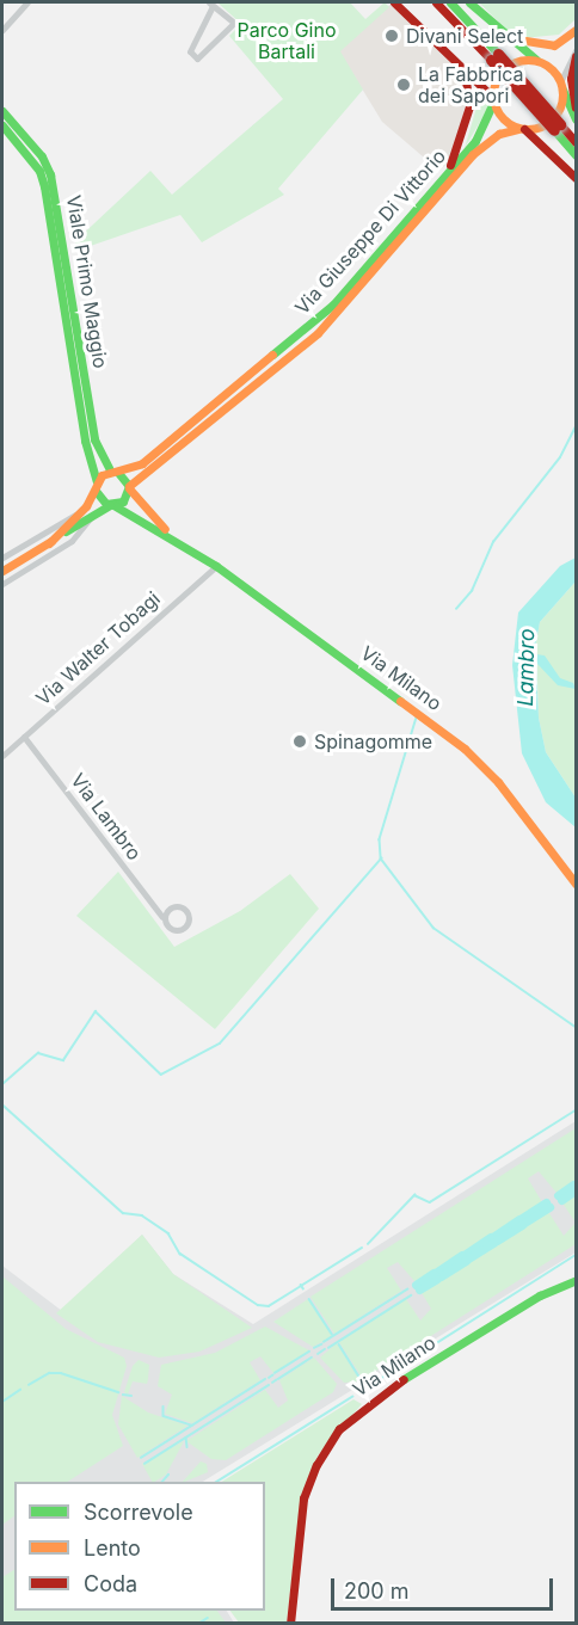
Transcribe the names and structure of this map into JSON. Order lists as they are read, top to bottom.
{
  "streets": {
    "main road": ["Via Giuseppe Di Vittorio", "Viale Primo Maggio", "Via Milano"],
    "street": ["Via Walter Tobagi", "Via Lambro"]
  },
  "crossings": [
    ["Via Giuseppe Di Vittorio", "Viale Primo Maggio"],
    ["Via Giuseppe Di Vittorio", "Via Milano"],
    ["Via Walter Tobagi", "Via Milano"],
    ["Via Walter Tobagi", "Via Lambro"]
  ],
  "water": ["Lambro"],
  "parks": ["Parco Gino Bartali"],
  "places": ["Divani Select", "La Fabbrica dei Sapori", "Spinagomme"],
  "legend": ["Scorrevole", "Lento", "Coda"],
  "scale_bar": "200 m"
}
